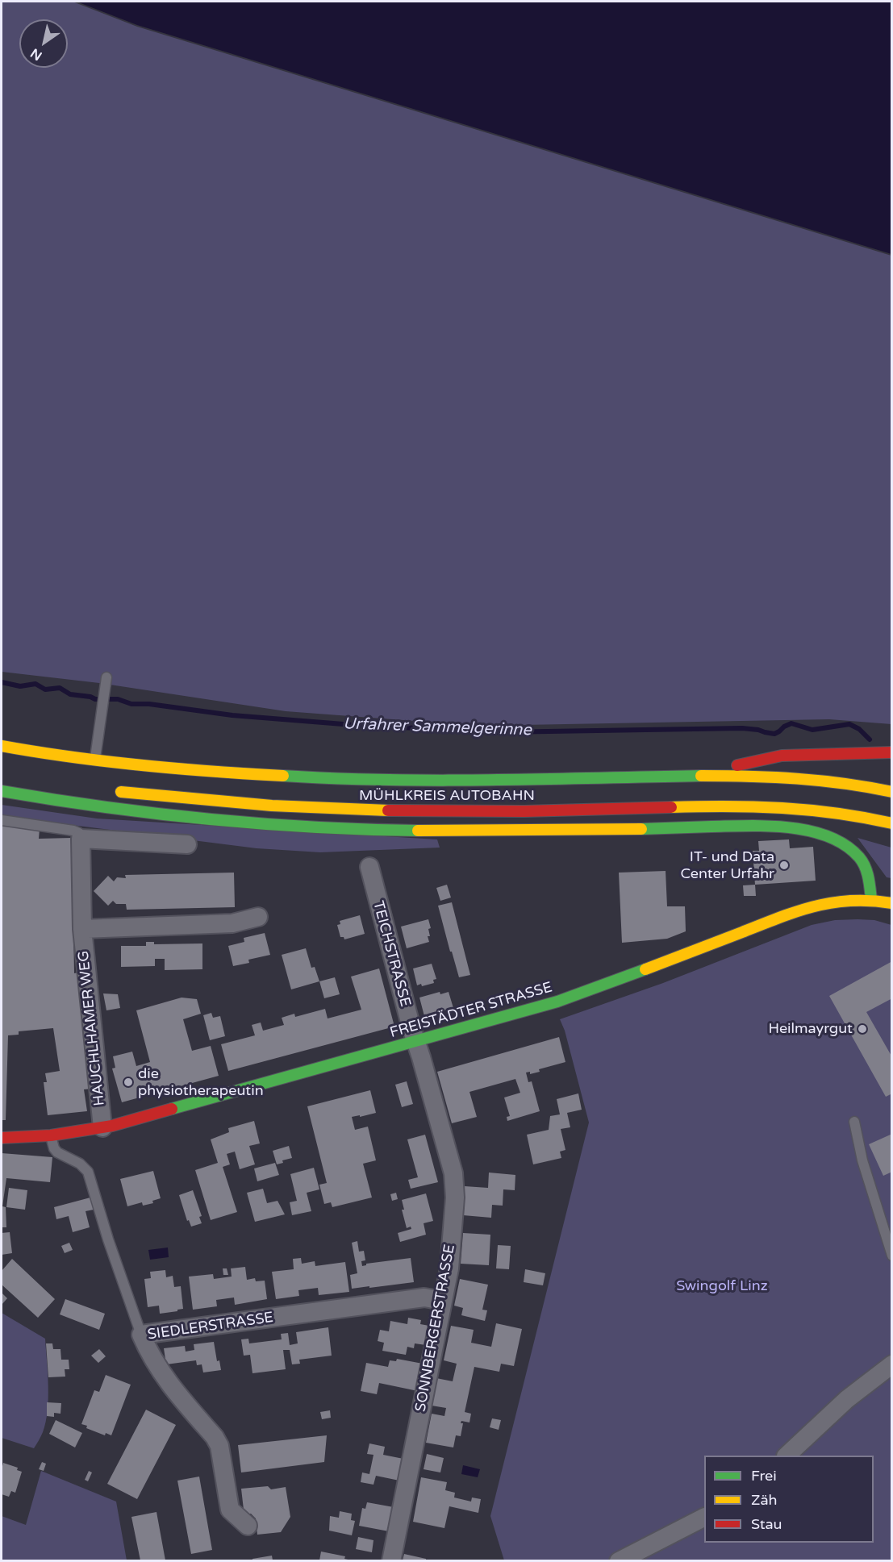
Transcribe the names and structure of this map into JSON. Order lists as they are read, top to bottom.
{
  "streets": {
    "main road": ["MÜHLKREIS AUTOBAHN", "FREISTÄDTER STRASSE"],
    "street": [
      "TEICHSTRASSE",
      "HAUCHLHAMER WEG",
      "SIEDLERSTRASSE",
      "SONNBERGERSTRASSE"
    ]
  },
  "crossings": [
    ["TEICHSTRASSE", "FREISTÄDTER STRASSE"],
    ["TEICHSTRASSE", "SONNBERGERSTRASSE"],
    ["FREISTÄDTER STRASSE", "HAUCHLHAMER WEG"],
    ["FREISTÄDTER STRASSE", "SONNBERGERSTRASSE"],
    ["SIEDLERSTRASSE", "SONNBERGERSTRASSE"]
  ],
  "water": ["Urfahrer Sammelgerinne"],
  "parks": ["Swingolf Linz"],
  "places": ["IT- und Data Center Urfahr", "Heilmayrgut", "die physiotherapeutin"],
  "legend": ["Frei", "Zäh", "Stau"],
  "north": "bottom left"
}
